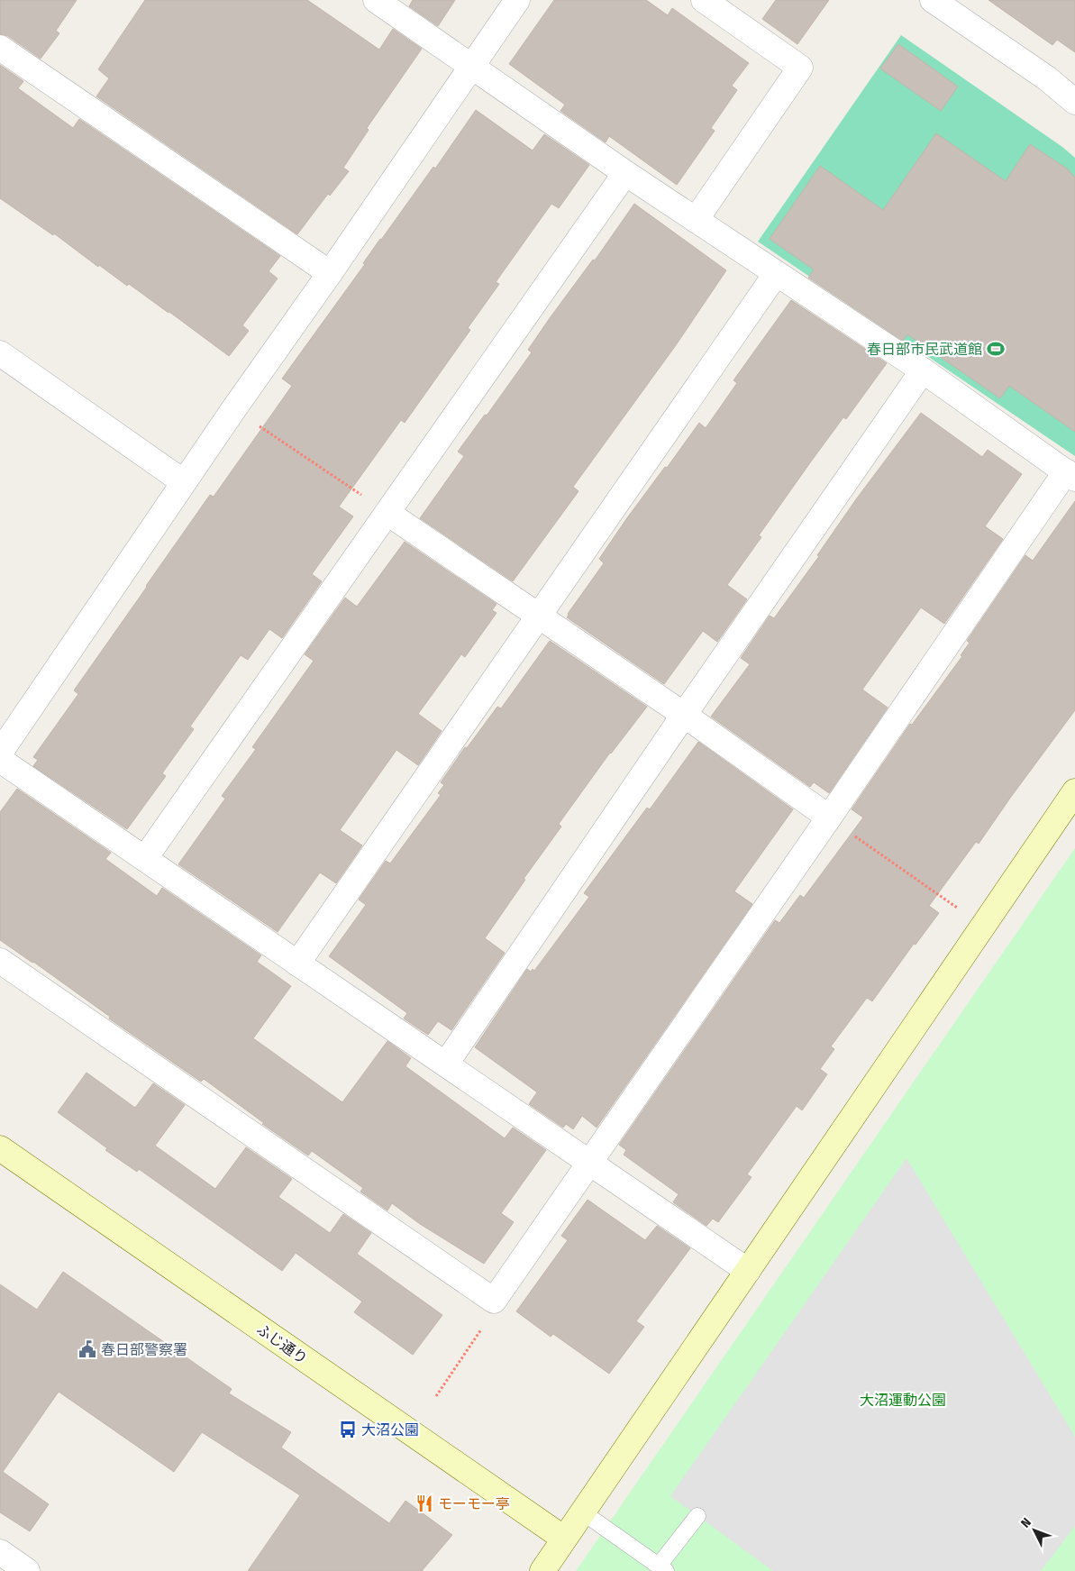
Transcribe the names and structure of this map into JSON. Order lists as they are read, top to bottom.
{
  "streets": {
    "street": ["ふじ通り"]
  },
  "parks": ["大沼運動公園"],
  "places": {
    "sports": ["春日部市民武道館"],
    "public building": ["春日部警察署"],
    "bus stop": ["大沼公園"],
    "restaurant": ["モーモー亭"]
  },
  "north": "top left"
}
